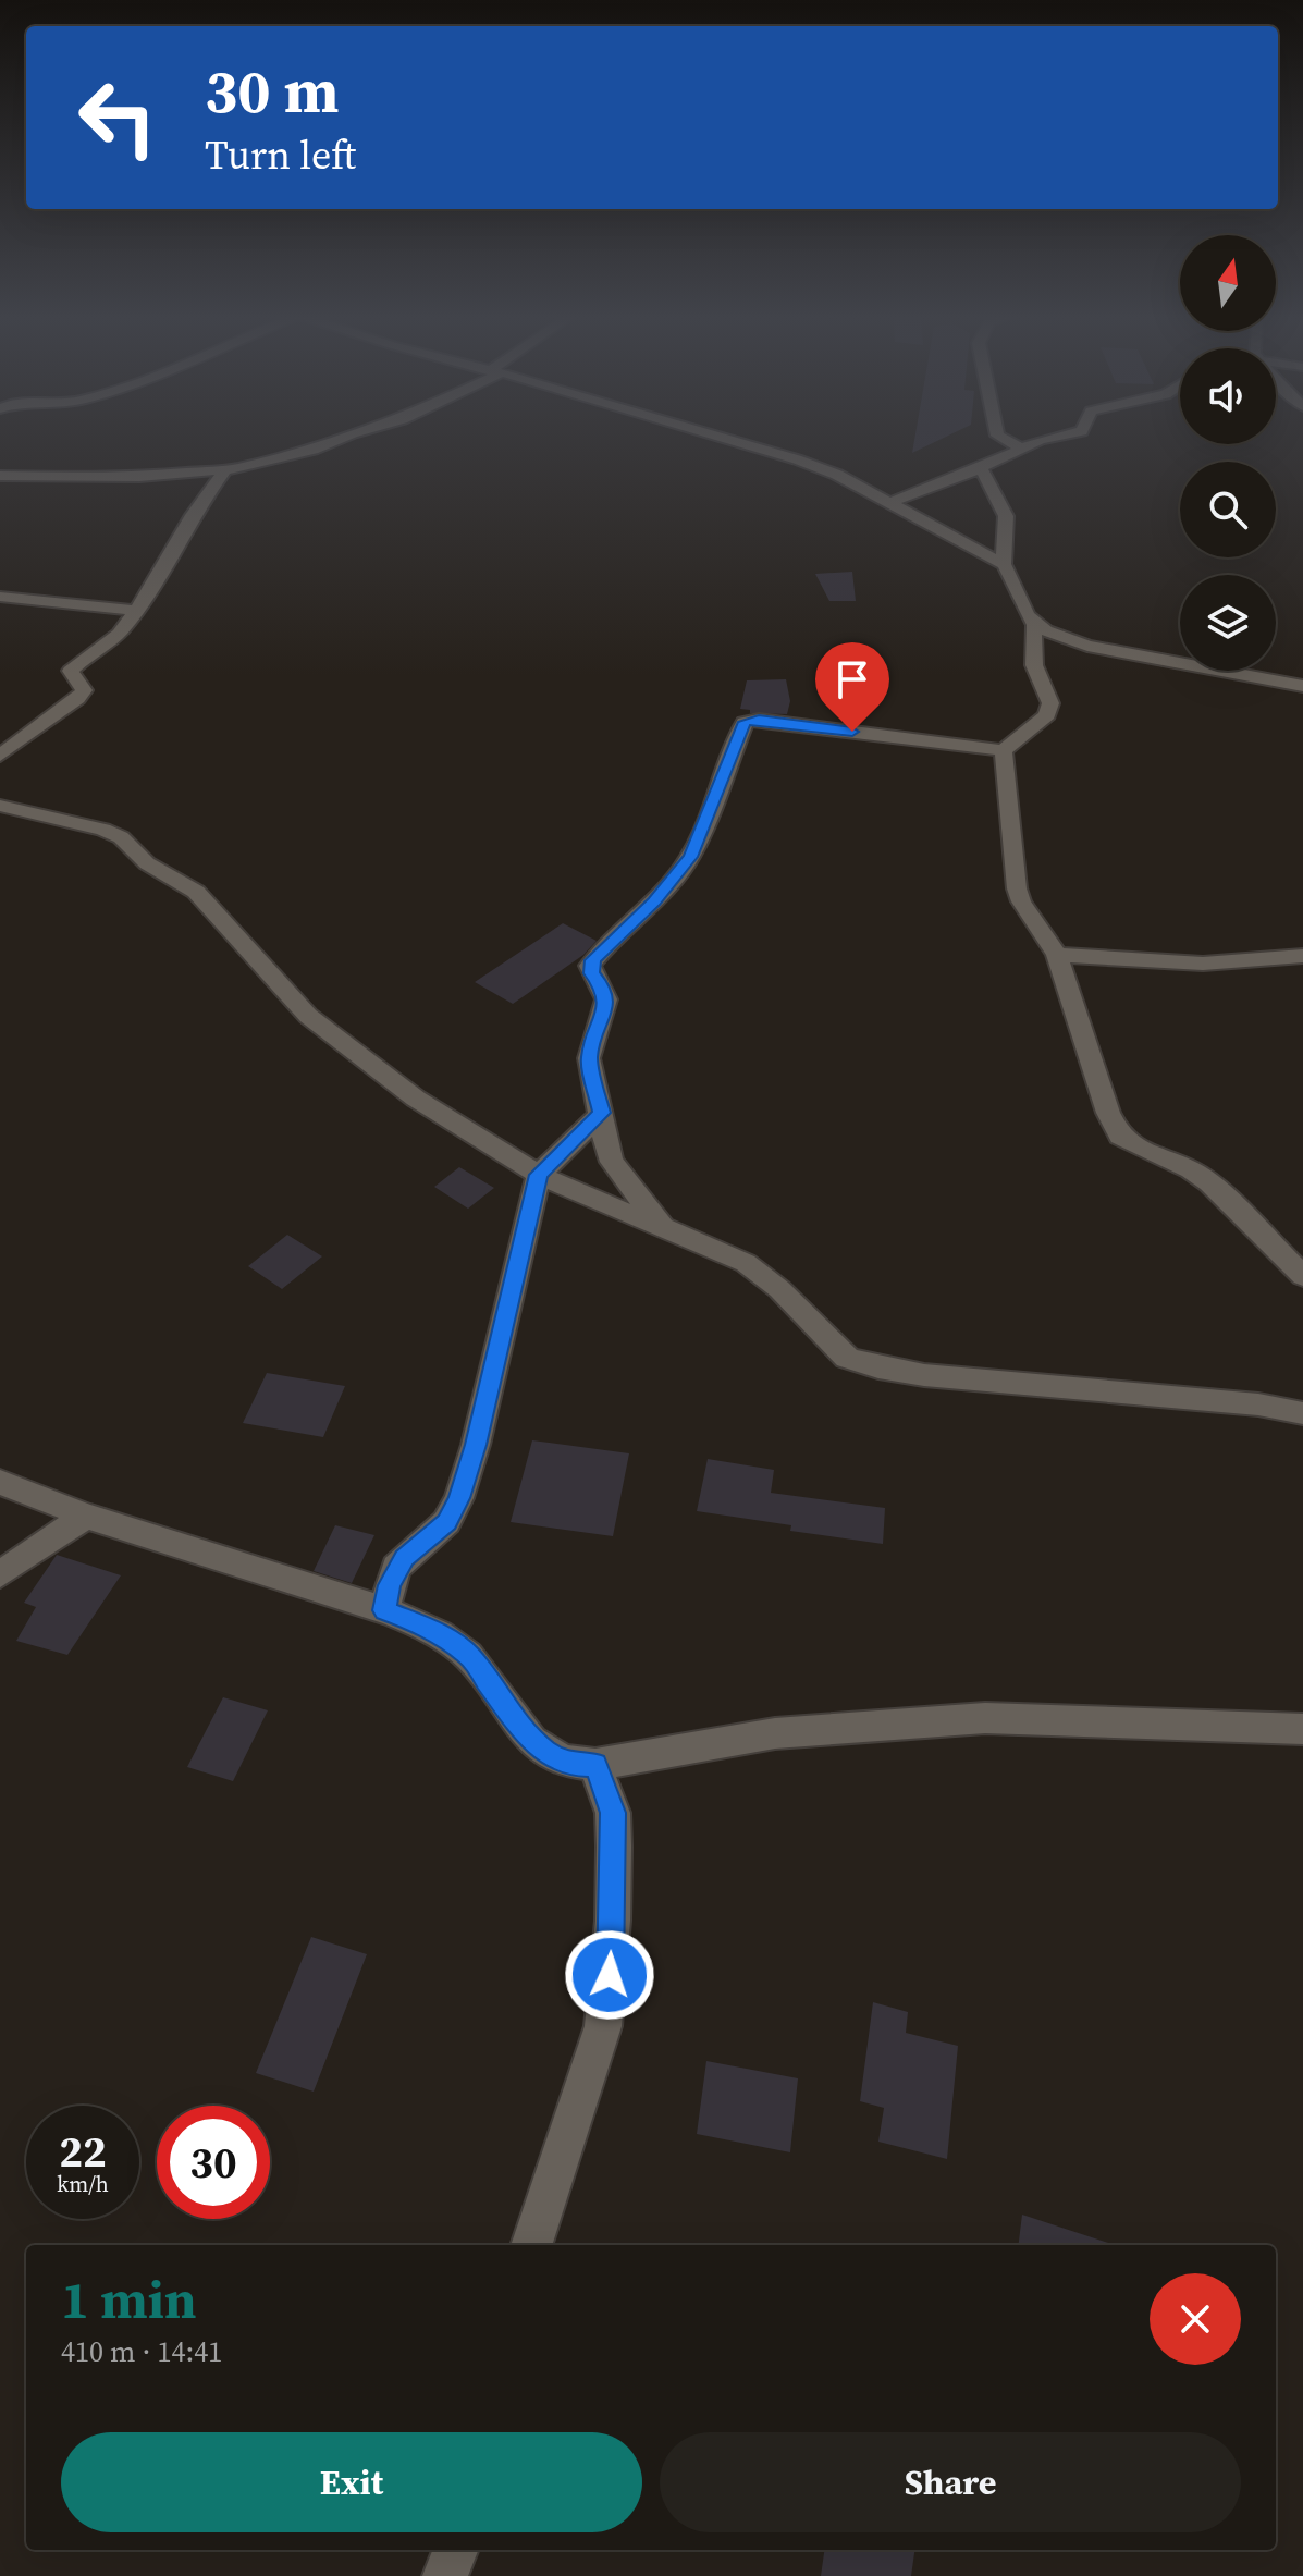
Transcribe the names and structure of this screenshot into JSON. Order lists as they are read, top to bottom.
{
  "north": "top",
  "page": {
    "turn": ["30 m", "Turn left"],
    "speed": "22 km/h",
    "limit": "30",
    "heading": ["1 min", "410 m · 14:41"],
    "buttons": ["Exit", "Share"]
  }
}
